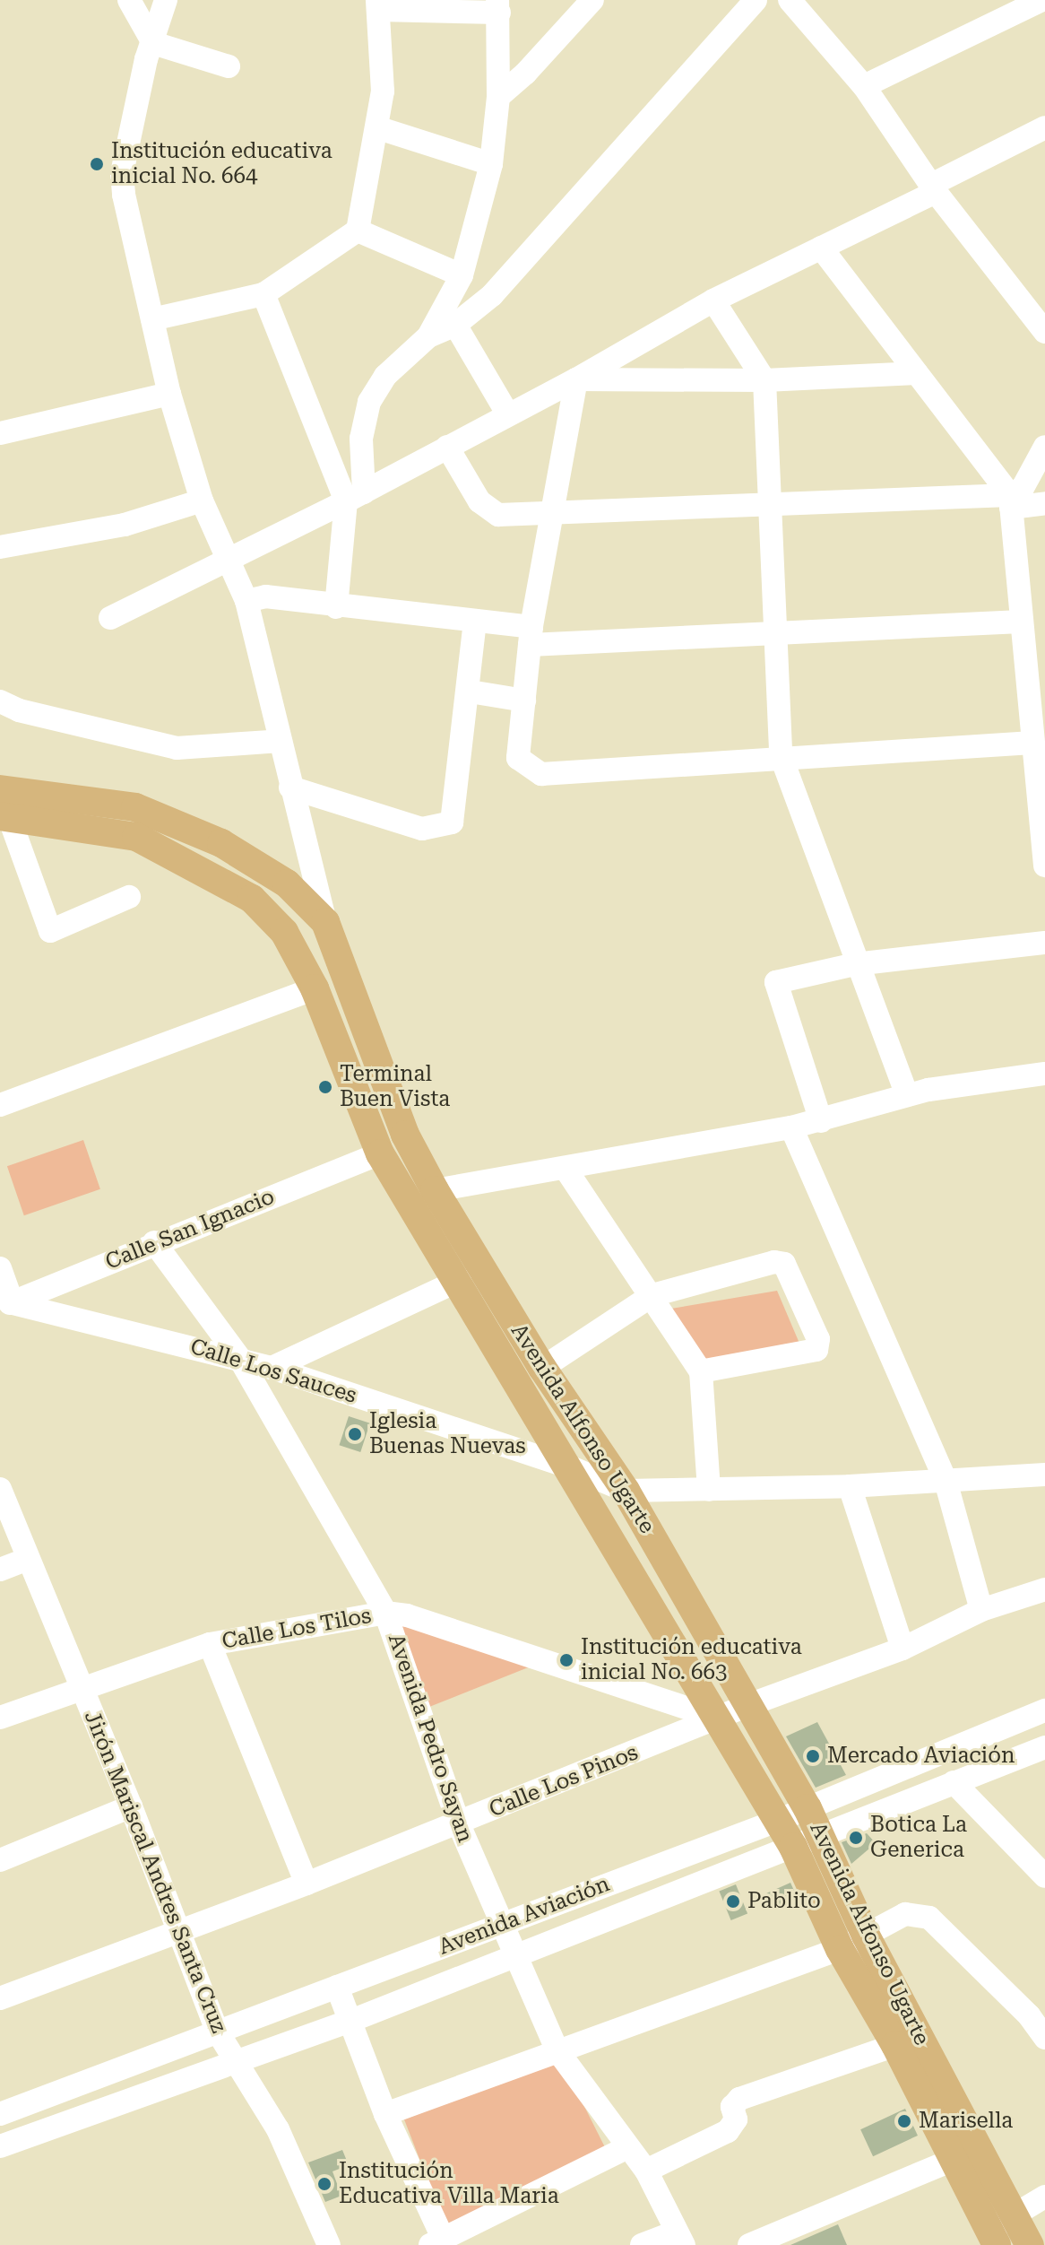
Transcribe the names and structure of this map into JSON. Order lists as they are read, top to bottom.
{
  "streets": {
    "main road": ["Avenida Alfonso Ugarte"],
    "street": [
      "Calle San Ignacio",
      "Calle Los Sauces",
      "Calle Los Tilos",
      "Avenida Pedro Sayan",
      "Calle Los Pinos",
      "Jirón Mariscal Andres Santa Cruz",
      "Avenida Aviación"
    ]
  },
  "crossings": [
    ["Calle San Ignacio", "Calle Los Sauces"],
    ["Calle San Ignacio", "Avenida Alfonso Ugarte"],
    ["Calle San Ignacio", "Avenida Pedro Sayan"],
    ["Calle Los Sauces", "Avenida Alfonso Ugarte"],
    ["Calle Los Sauces", "Avenida Pedro Sayan"],
    ["Avenida Alfonso Ugarte", "Calle Los Tilos"],
    ["Avenida Alfonso Ugarte", "Calle Los Pinos"],
    ["Avenida Alfonso Ugarte", "Avenida Aviación"],
    ["Calle Los Tilos", "Avenida Pedro Sayan"],
    ["Calle Los Tilos", "Calle Los Pinos"],
    ["Calle Los Tilos", "Jirón Mariscal Andres Santa Cruz"],
    ["Avenida Pedro Sayan", "Calle Los Pinos"],
    ["Avenida Pedro Sayan", "Avenida Aviación"],
    ["Calle Los Pinos", "Jirón Mariscal Andres Santa Cruz"],
    ["Jirón Mariscal Andres Santa Cruz", "Avenida Aviación"]
  ],
  "places": [
    "Institución educativa inicial No. 664",
    "Terminal Buen Vista",
    "Iglesia Buenas Nuevas",
    "Institución educativa inicial No. 663",
    "Mercado Aviación",
    "Botica La Generica",
    "Pablito",
    "Marisella",
    "Institución Educativa Villa Maria"
  ]
}
